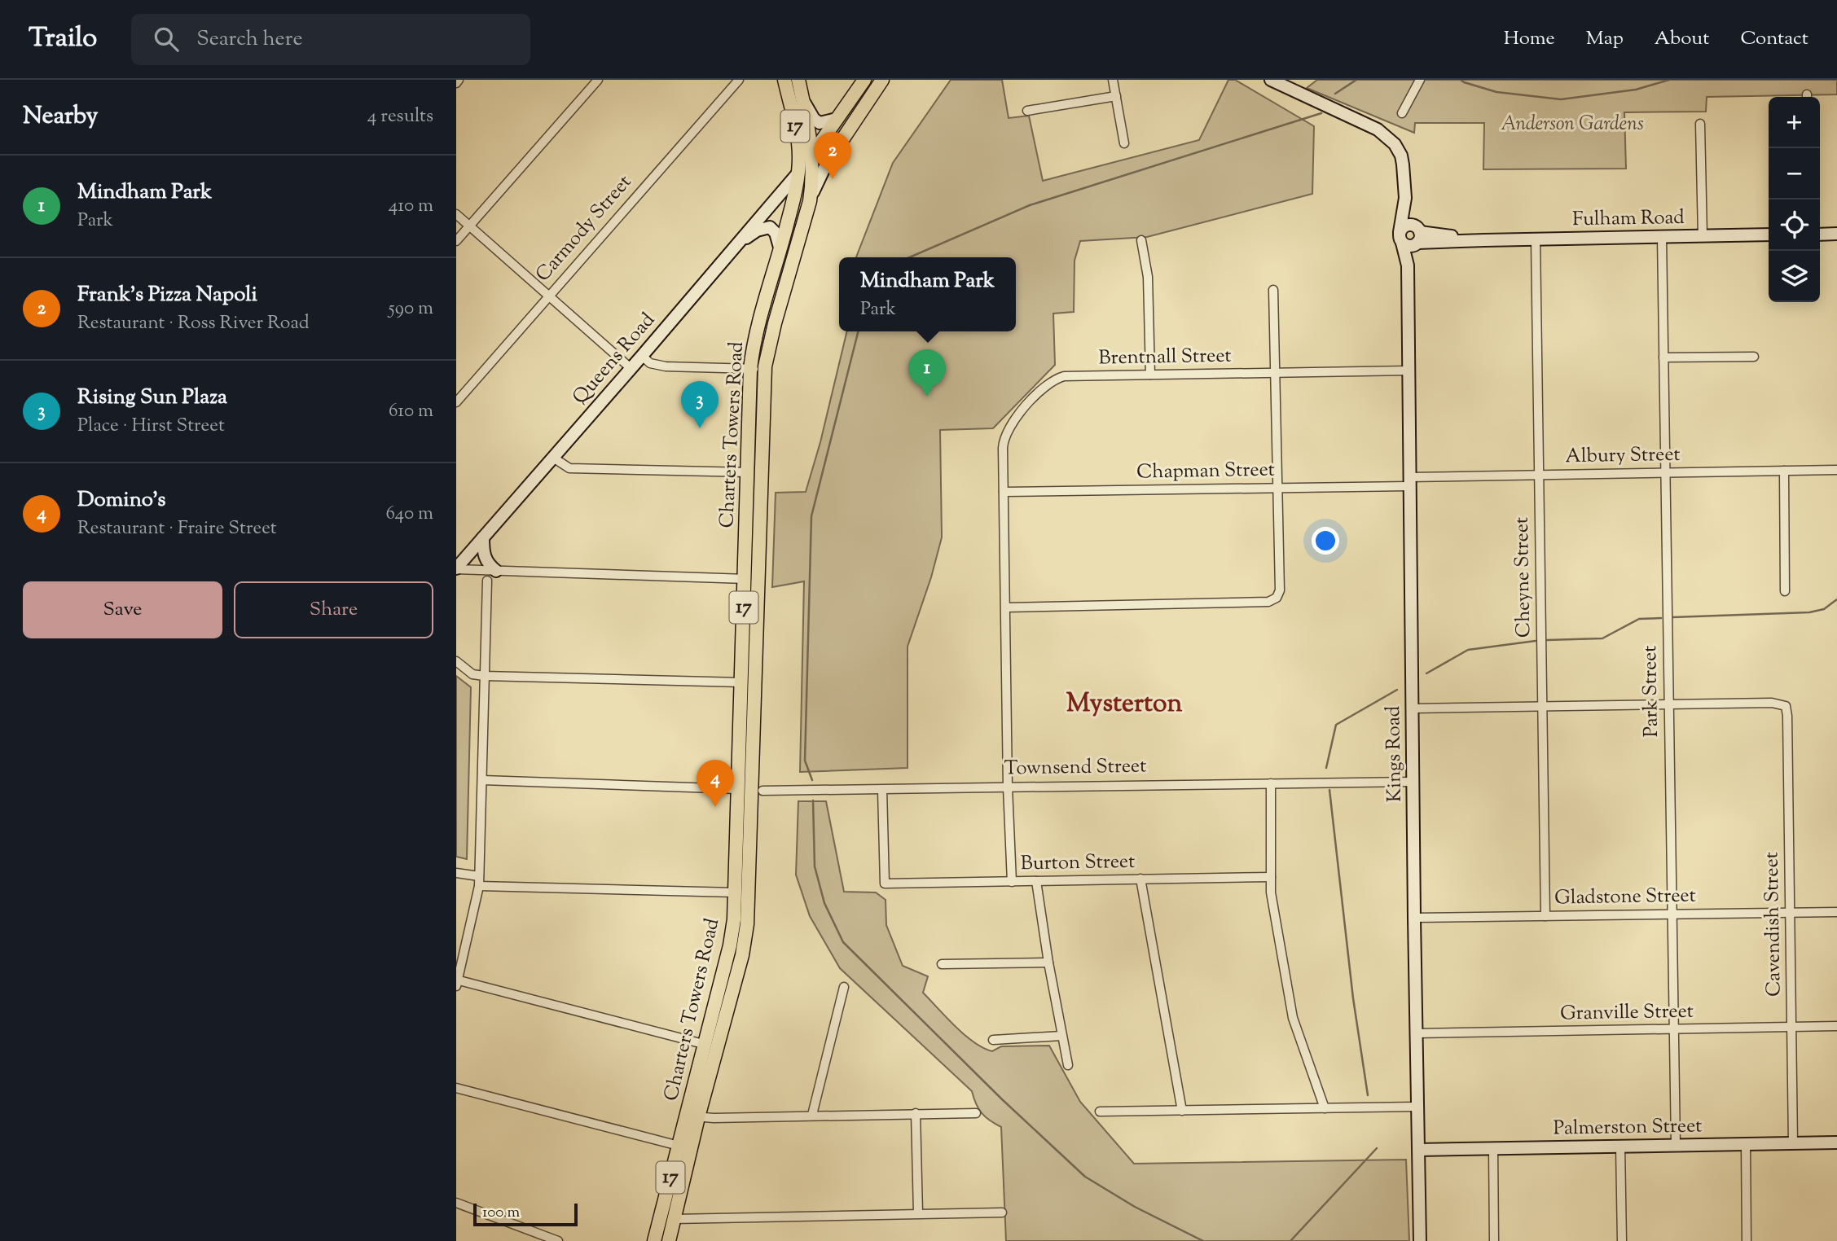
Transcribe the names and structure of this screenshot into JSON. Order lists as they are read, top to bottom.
{
  "streets": {
    "main road": ["17", "Charters Towers Road"],
    "street": [
      "Fulham Road",
      "Carmody Street",
      "Brentnall Street",
      "Queens Road",
      "Albury Street",
      "Chapman Street",
      "Cheyne Street",
      "Park Street",
      "Kings Road",
      "Townsend Street",
      "Burton Street",
      "Gladstone Street",
      "Cavendish Street",
      "Granville Street",
      "Palmerston Street"
    ]
  },
  "crossings": [
    ["17", "Queens Road"],
    ["17", "Charters Towers Road"],
    ["Fulham Road", "Cheyne Street"],
    ["Fulham Road", "Park Street"],
    ["Fulham Road", "Kings Road"],
    ["Brentnall Street", "Chapman Street"],
    ["Brentnall Street", "Kings Road"],
    ["Brentnall Street", "Townsend Street"],
    ["Brentnall Street", "Burton Street"],
    ["Queens Road", "Charters Towers Road"],
    ["Charters Towers Road", "Townsend Street"],
    ["Albury Street", "Chapman Street"],
    ["Albury Street", "Cheyne Street"],
    ["Albury Street", "Park Street"],
    ["Albury Street", "Kings Road"],
    ["Chapman Street", "Kings Road"],
    ["Cheyne Street", "Gladstone Street"],
    ["Park Street", "Gladstone Street"],
    ["Park Street", "Cavendish Street"],
    ["Park Street", "Granville Street"],
    ["Park Street", "Palmerston Street"],
    ["Kings Road", "Townsend Street"],
    ["Kings Road", "Gladstone Street"],
    ["Kings Road", "Granville Street"],
    ["Kings Road", "Palmerston Street"],
    ["Townsend Street", "Burton Street"],
    ["Gladstone Street", "Cavendish Street"],
    ["Cavendish Street", "Granville Street"],
    ["Cavendish Street", "Palmerston Street"]
  ],
  "districts": ["Mysterton"],
  "parks": ["Anderson Gardens"],
  "scale_bar": "100 m",
  "page": {
    "header": "Trailo",
    "search": "Search here",
    "nav": [
      "Home",
      "Map",
      "About",
      "Contact"
    ],
    "heading": ["Nearby", "4 results"],
    "map_buttons": ["+", "−"],
    "pins": [
      "2",
      "1",
      "3",
      "4"
    ],
    "list": [
      {
        "mark": "1",
        "name": "Mindham Park",
        "note": "Park",
        "value": "410 m"
      },
      {
        "mark": "2",
        "name": "Frank's Pizza Napoli",
        "note": "Restaurant · Ross River Road",
        "value": "590 m"
      },
      {
        "mark": "3",
        "name": "Rising Sun Plaza",
        "note": "Place · Hirst Street",
        "value": "610 m"
      },
      {
        "mark": "4",
        "name": "Domino's",
        "note": "Restaurant · Fraire Street",
        "value": "640 m"
      }
    ],
    "popup": ["Mindham Park", "Park"],
    "buttons": ["Save", "Share"],
    "scale": "100 m"
  }
}
